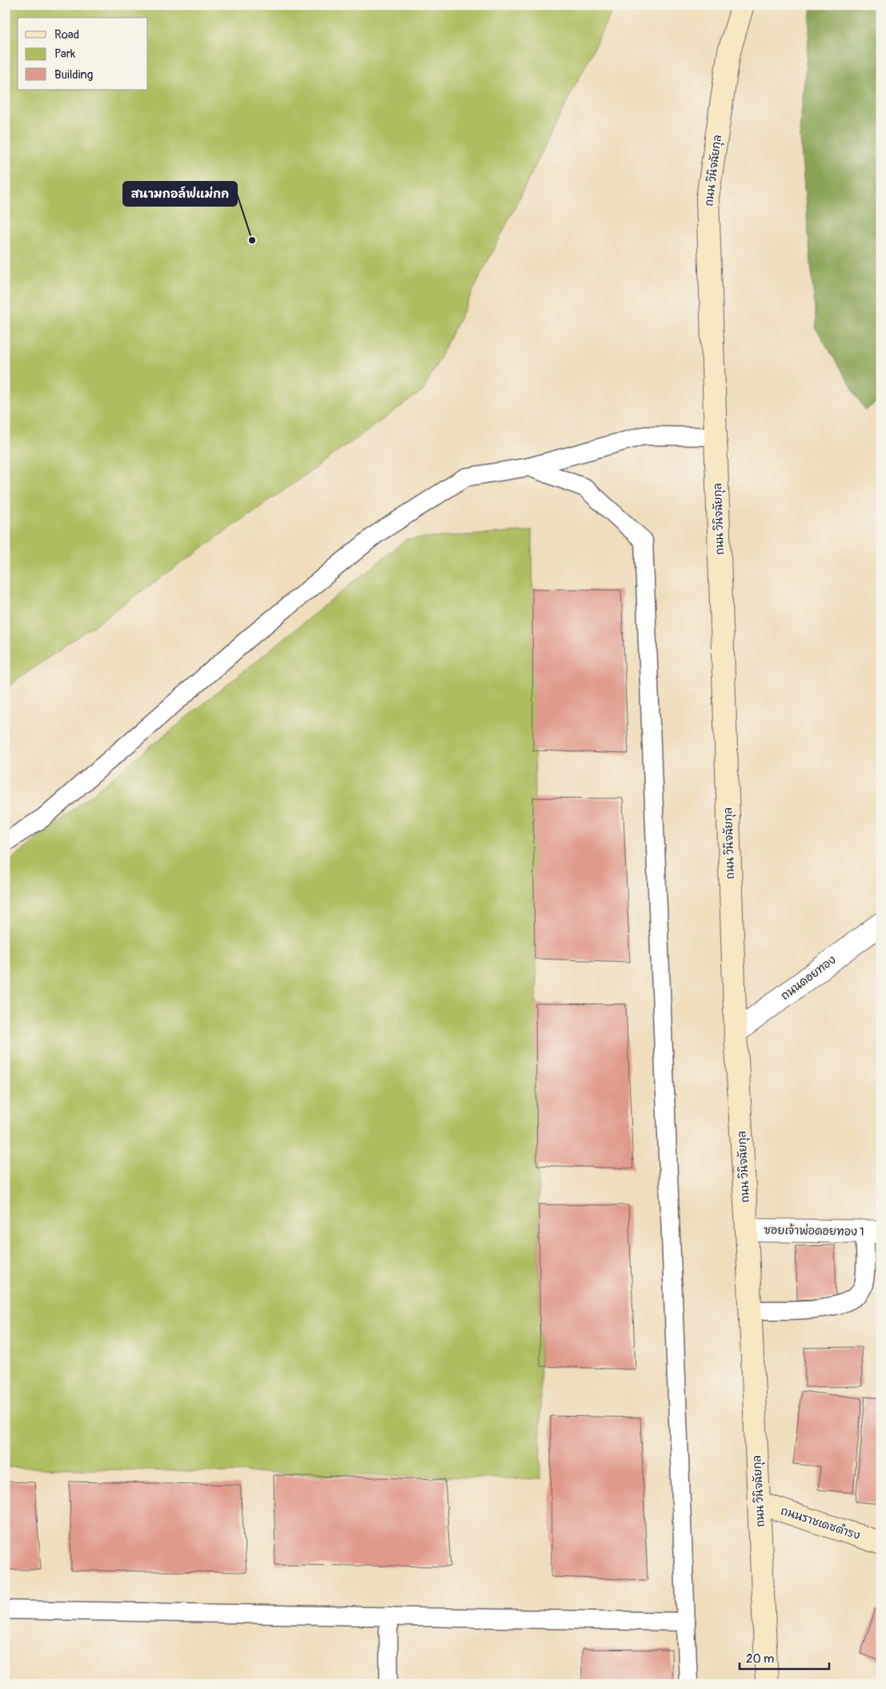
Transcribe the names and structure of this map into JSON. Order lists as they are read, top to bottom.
{
  "streets": {
    "street": [
      "ถนน วินิจฉัยกุล",
      "ถนนดอยทอง",
      "ซอยเจ้าพ่อดอยทอง 1",
      "ถนนราชเดชดำรง"
    ]
  },
  "crossings": [
    ["ถนน วินิจฉัยกุล", "ถนนดอยทอง"],
    ["ถนน วินิจฉัยกุล", "ซอยเจ้าพ่อดอยทอง 1"],
    ["ถนน วินิจฉัยกุล", "ถนนราชเดชดำรง"]
  ],
  "places": ["สนามกอล์ฟแม่กก"],
  "legend": ["Road", "Park", "Building"],
  "scale_bar": "20 m"
}
